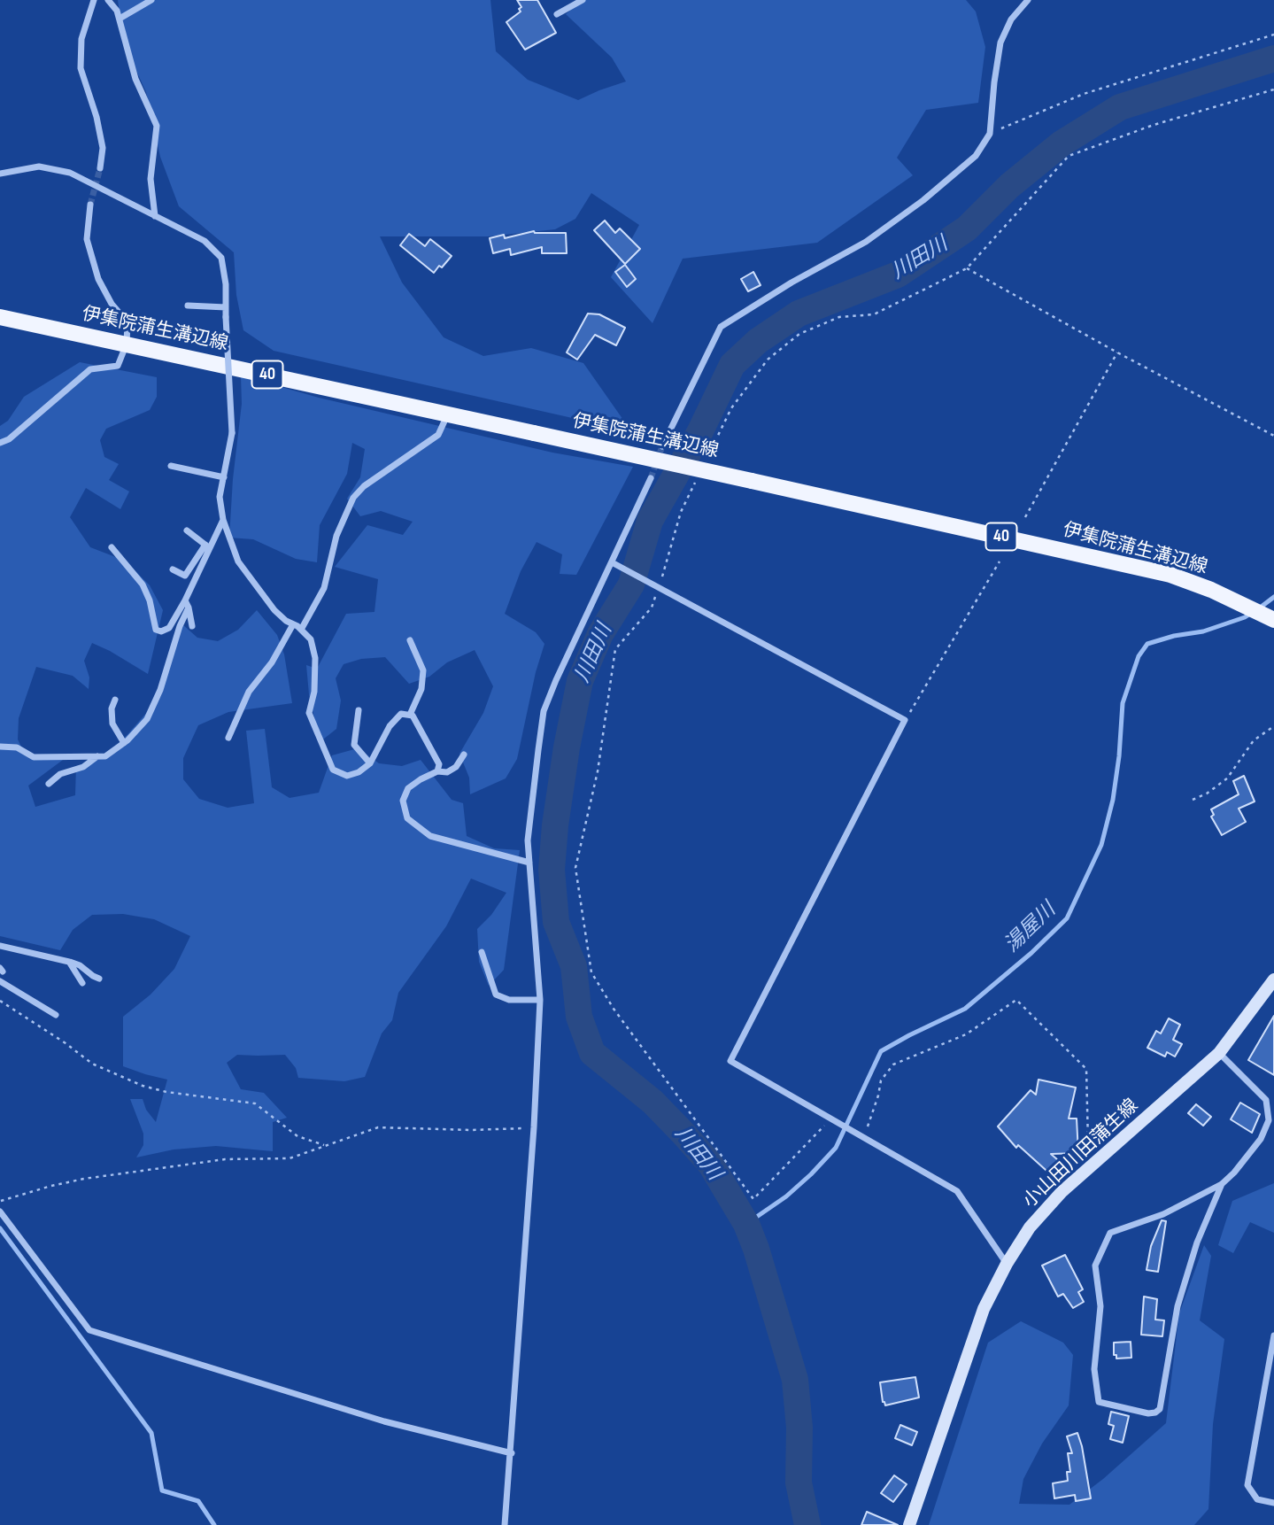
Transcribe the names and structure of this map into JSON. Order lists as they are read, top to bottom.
{
  "streets": {
    "main road": ["伊集院蒲生溝辺線", "40", "小山田川田蒲生線"]
  },
  "water": ["川田川", "湯屋川"]
}
